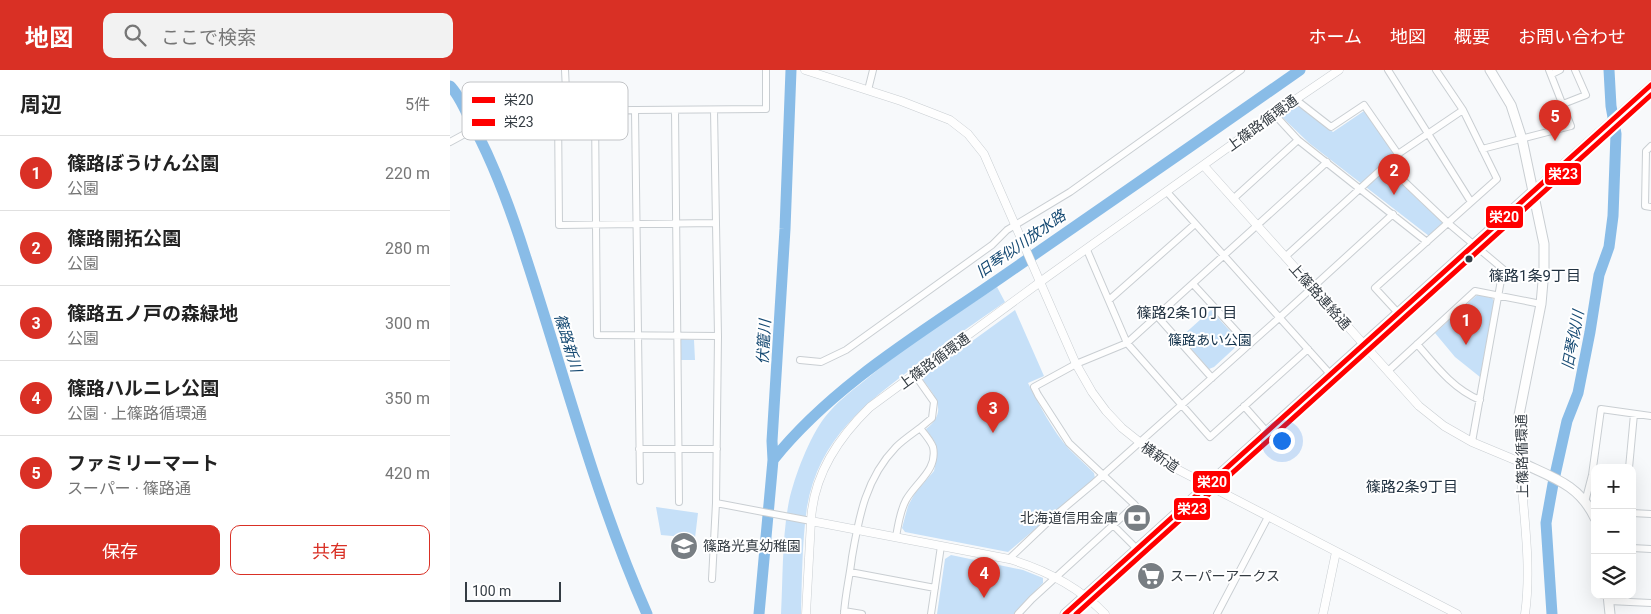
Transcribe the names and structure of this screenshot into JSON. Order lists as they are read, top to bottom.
{
  "streets": {
    "main road": ["上篠路循環通"],
    "street": ["上篠路連絡通", "横新道"]
  },
  "crossings": [
    ["上篠路循環通", "上篠路連絡通"],
    ["上篠路循環通", "横新道"]
  ],
  "districts": ["篠路1条9丁目", "篠路2条10丁目", "篠路2条9丁目"],
  "water": [
    "旧琴似川放水路",
    "旧琴似川",
    "伏籠川",
    "篠路新川"
  ],
  "parks": ["篠路あい公園"],
  "places": {
    "bank": ["北海道信用金庫"],
    "school or university": ["篠路光真幼稚園"],
    "supermarket": ["スーパーアークス"]
  },
  "lines": ["transit line 栄20", "transit line 栄23"],
  "legend": ["栄20", "栄23"],
  "scale_bar": "100 m",
  "page": {
    "header": "地図",
    "search": "ここで検索",
    "nav": [
      "ホーム",
      "地図",
      "概要",
      "お問い合わせ"
    ],
    "heading": ["周辺", "5件"],
    "pins": [
      "5",
      "2",
      "1",
      "3",
      "4"
    ],
    "list": [
      {
        "mark": "1",
        "name": "篠路ぼうけん公園",
        "note": "公園",
        "value": "220 m"
      },
      {
        "mark": "2",
        "name": "篠路開拓公園",
        "note": "公園",
        "value": "280 m"
      },
      {
        "mark": "3",
        "name": "篠路五ノ戸の森緑地",
        "note": "公園",
        "value": "300 m"
      },
      {
        "mark": "4",
        "name": "篠路ハルニレ公園",
        "note": "公園 · 上篠路循環通",
        "value": "350 m"
      },
      {
        "mark": "5",
        "name": "ファミリーマート",
        "note": "スーパー · 篠路通",
        "value": "420 m"
      }
    ],
    "map_buttons": ["+", "−"],
    "buttons": ["保存", "共有"],
    "scale": "100 m"
  }
}
